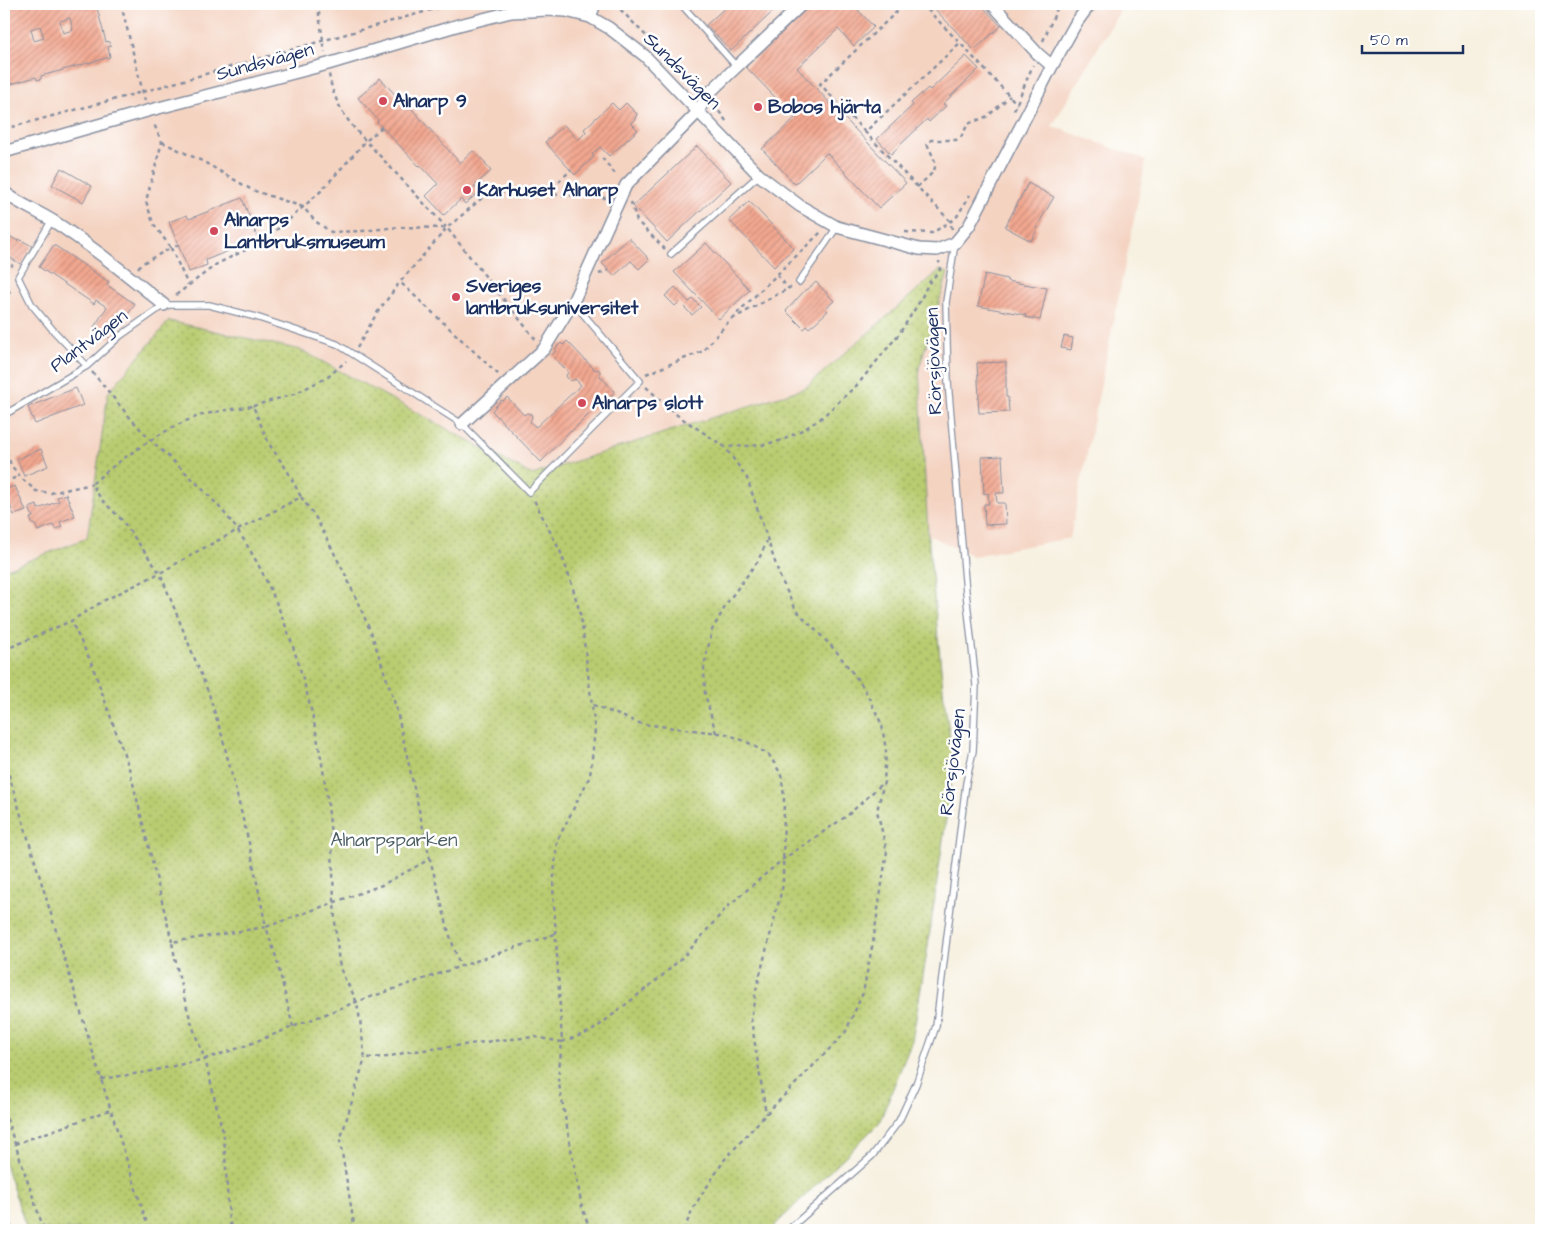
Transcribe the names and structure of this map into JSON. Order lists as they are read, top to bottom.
{
  "streets": {
    "street": ["Sundsvägen"],
    "lane": ["Plantvägen", "Rörsjövägen"]
  },
  "crossings": [
    ["Sundsvägen", "Rörsjövägen"]
  ],
  "parks": ["Alnarpsparken"],
  "places": [
    "Alnarp 9",
    "Bobos hjärta",
    "Kårhuset Alnarp",
    "Alnarps Lantbruksmuseum",
    "Sveriges lantbruksuniversitet",
    "Alnarps slott"
  ],
  "scale_bar": "50 m"
}
